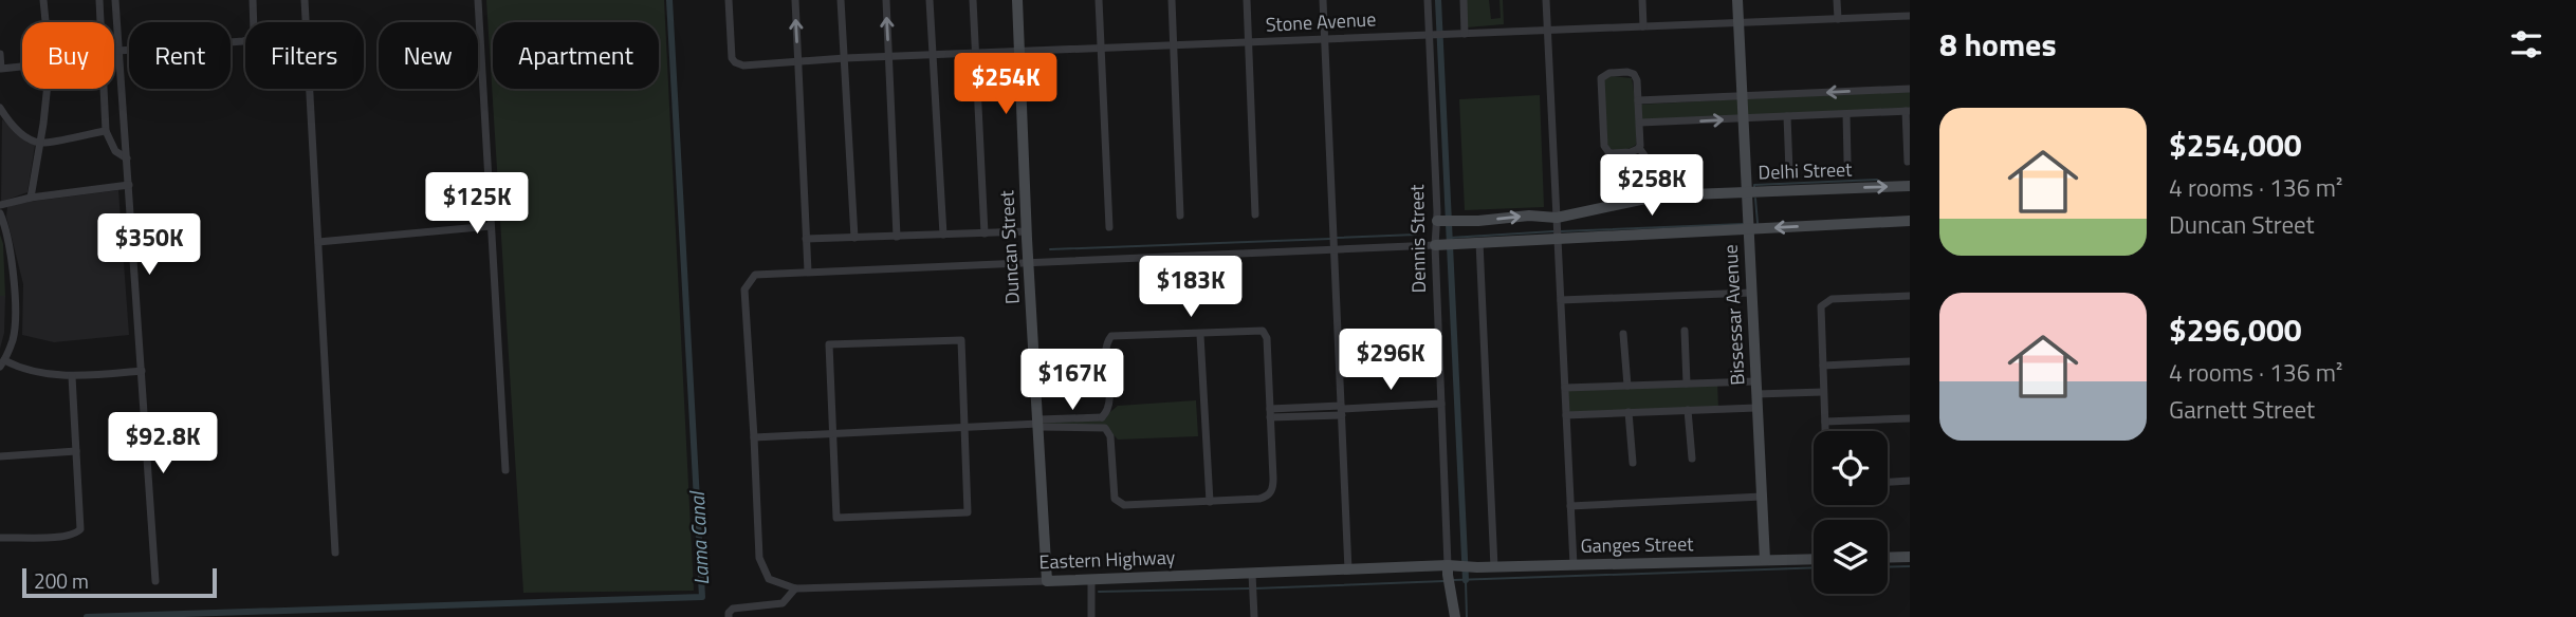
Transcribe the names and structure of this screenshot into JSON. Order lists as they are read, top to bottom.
{
  "streets": {
    "street": [
      "Stone Avenue",
      "Delhi Street",
      "Dennis Street",
      "Duncan Street",
      "Bissessar Avenue",
      "Ganges Street",
      "Eastern Highway"
    ]
  },
  "crossings": [
    ["Stone Avenue", "Dennis Street"],
    ["Stone Avenue", "Duncan Street"],
    ["Stone Avenue", "Bissessar Avenue"],
    ["Delhi Street", "Dennis Street"],
    ["Delhi Street", "Bissessar Avenue"],
    ["Dennis Street", "Ganges Street"],
    ["Dennis Street", "Eastern Highway"],
    ["Duncan Street", "Eastern Highway"],
    ["Bissessar Avenue", "Ganges Street"],
    ["Ganges Street", "Eastern Highway"]
  ],
  "water": ["Lama Canal"],
  "scale_bar": "200 m",
  "page": {
    "heading": "8 homes",
    "chip": [
      "Buy",
      "Rent",
      "Filters",
      "New",
      "Apartment"
    ],
    "price": [
      "$254K",
      "$258K",
      "$125K",
      "$350K",
      "$183K",
      "$296K",
      "$167K",
      "$92.8K"
    ],
    "list": [
      {
        "name": "$254,000",
        "note": "4 rooms · 136 m² · Duncan Street"
      },
      {
        "name": "$296,000",
        "note": "4 rooms · 136 m² · Garnett Street"
      }
    ],
    "scale": "200 m"
  }
}
